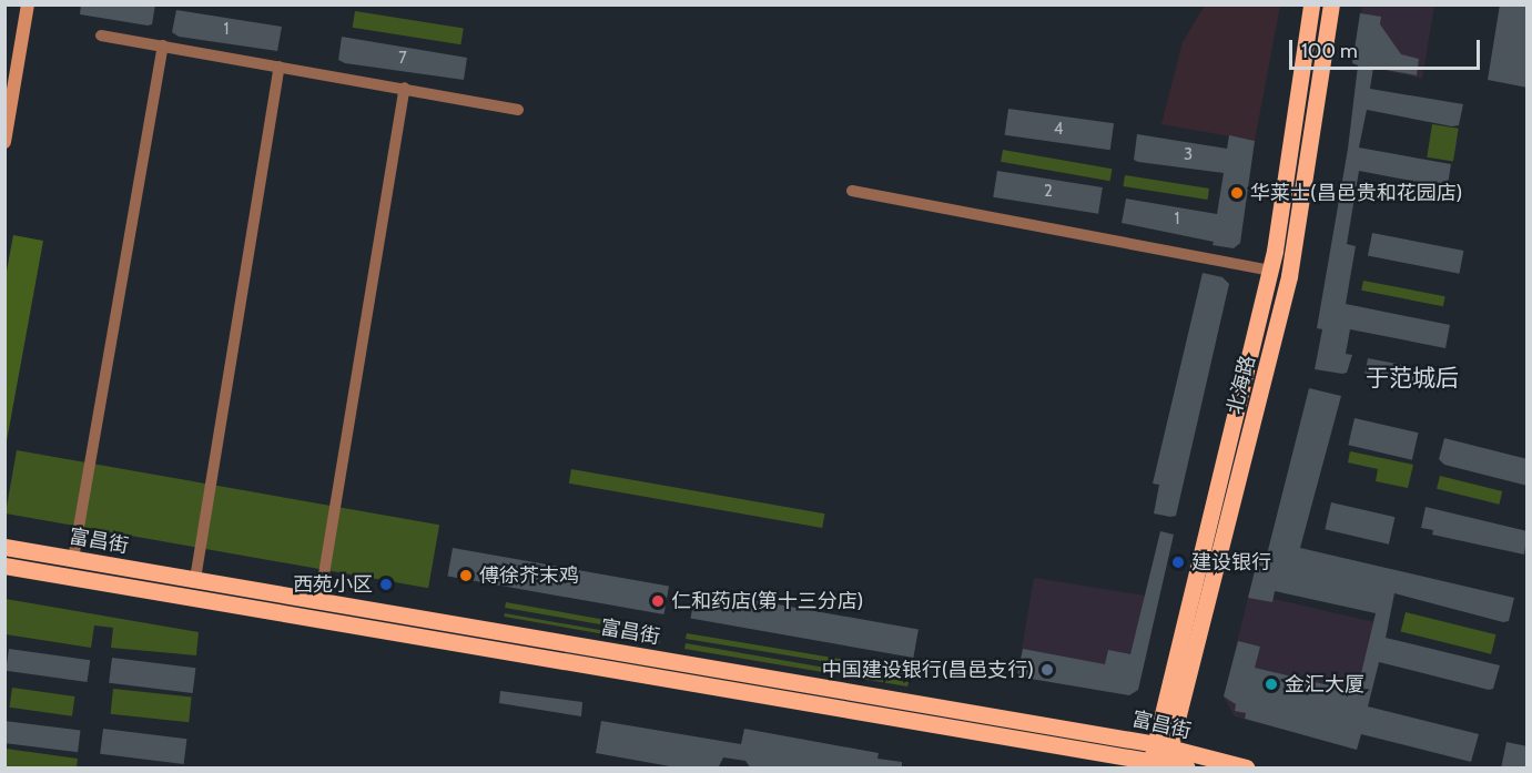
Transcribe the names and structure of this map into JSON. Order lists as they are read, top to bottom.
{
  "streets": {
    "main road": ["北海路", "富昌街"]
  },
  "crossings": [
    ["北海路", "富昌街"]
  ],
  "districts": ["于范城后"],
  "places": [
    "华莱士(昌邑贵和花园店)",
    "建设银行",
    "傅徐芥末鸡",
    "西苑小区",
    "仁和药店(第十三分店)",
    "中国建设银行(昌邑支行)",
    "金汇大厦"
  ],
  "house_numbers": [
    "1",
    "7",
    "4",
    "3",
    "2",
    "1"
  ],
  "scale_bar": "100 m"
}
